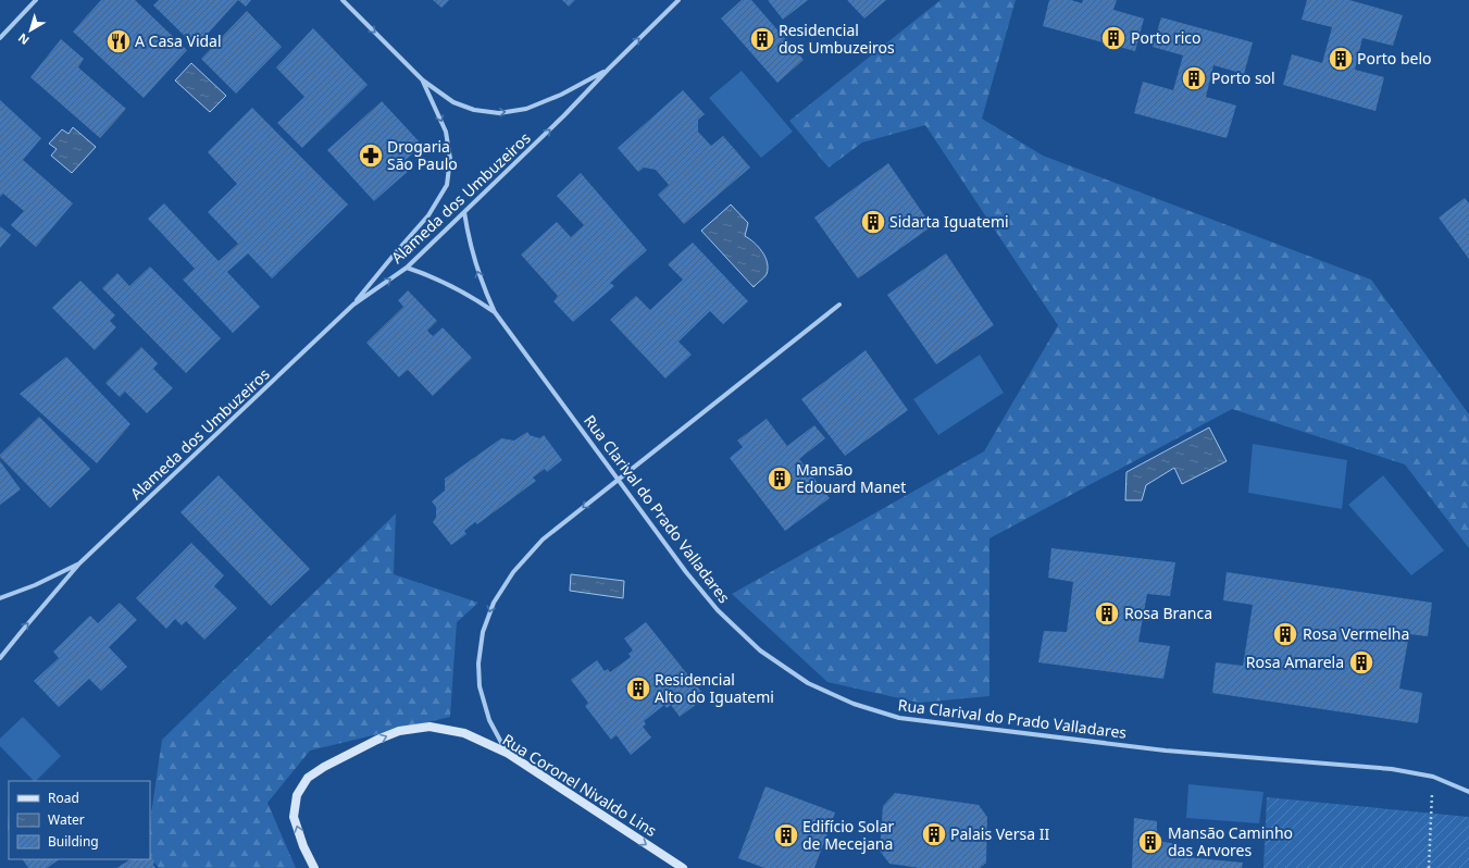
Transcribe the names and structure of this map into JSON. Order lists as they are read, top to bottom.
{
  "streets": {
    "street": ["Alameda dos Umbuzeiros", "Rua Clarival do Prado Valladares", "Rua Coronel Nivaldo Lins"]
  },
  "crossings": [
    ["Alameda dos Umbuzeiros", "Rua Clarival do Prado Valladares"]
  ],
  "one_way": ["Alameda dos Umbuzeiros"],
  "places": {
    "building": [
      "Porto rico",
      "Residencial dos Umbuzeiros",
      "Porto belo",
      "Porto sol",
      "Sidarta Iguatemi",
      "Mansão Edouard Manet",
      "Rosa Branca",
      "Rosa Vermelha",
      "Rosa Amarela",
      "Residencial Alto do Iguatemi",
      "Palais Versa II",
      "Edifício Solar de Mecejana",
      "Mansão Caminho das Arvores"
    ],
    "restaurant": ["A Casa Vidal"],
    "pharmacy": ["Drogaria São Paulo"]
  },
  "legend": ["Road", "Water", "Building"],
  "north": "bottom left"
}
